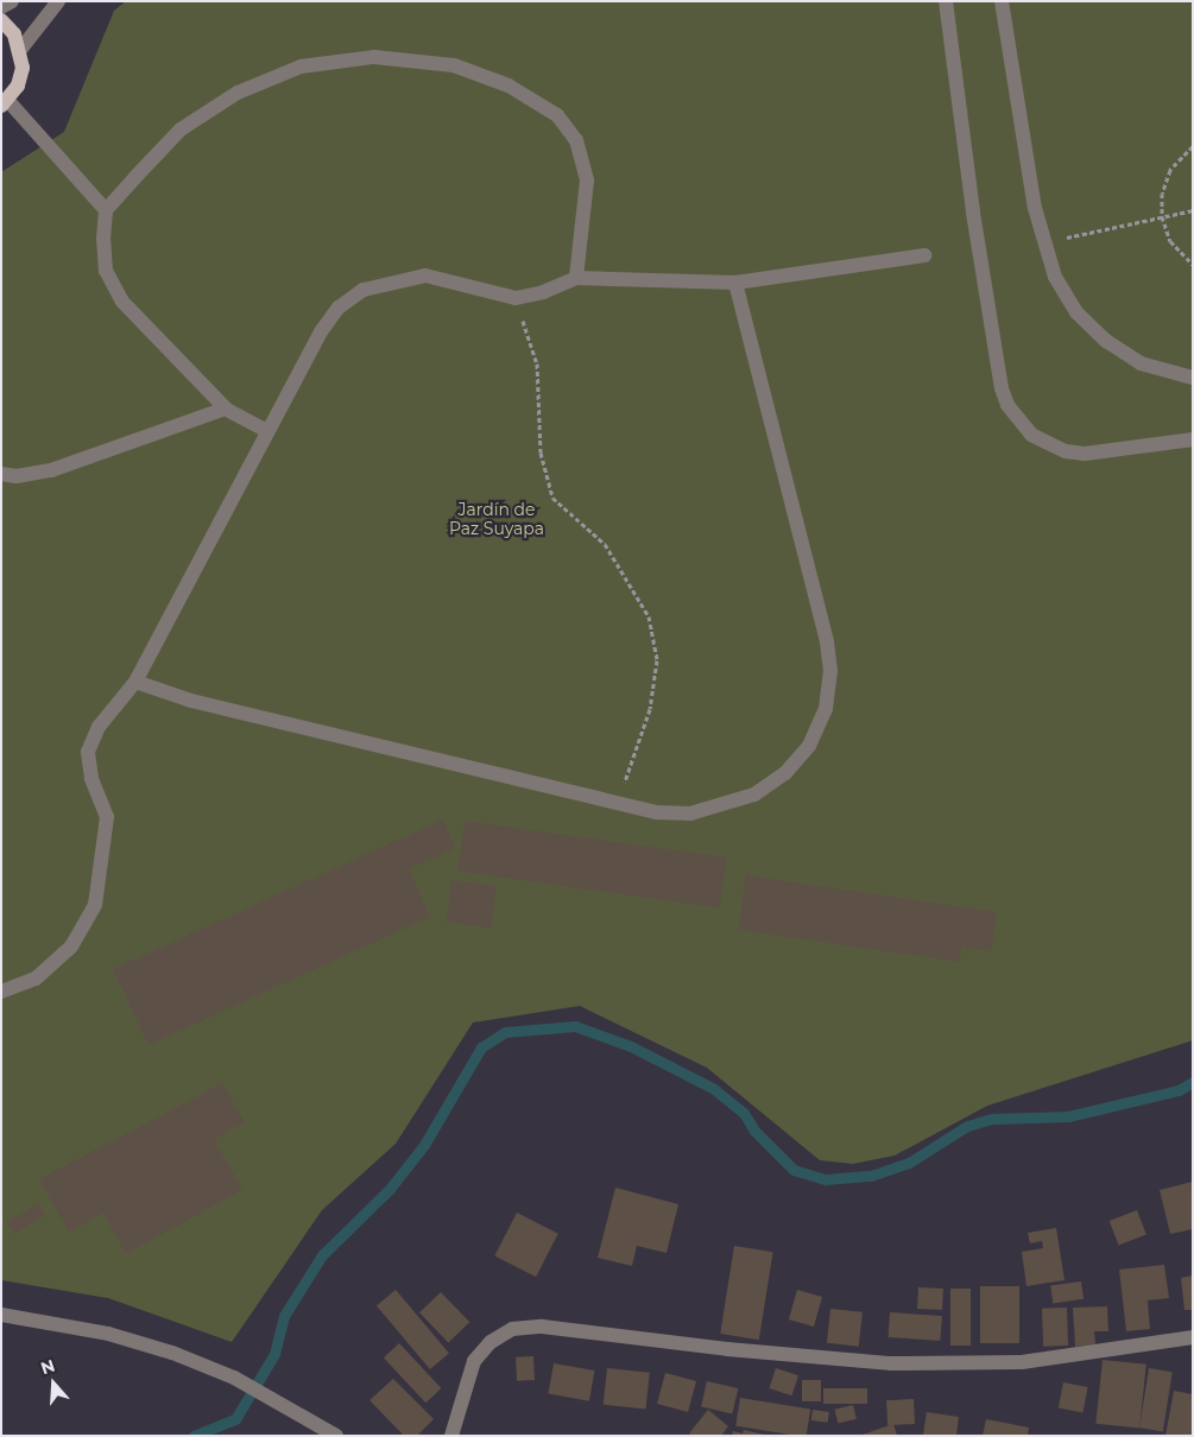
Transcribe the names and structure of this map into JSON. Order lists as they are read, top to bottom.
{
  "parks": ["Jardín de Paz Suyapa"],
  "north": "top"
}
